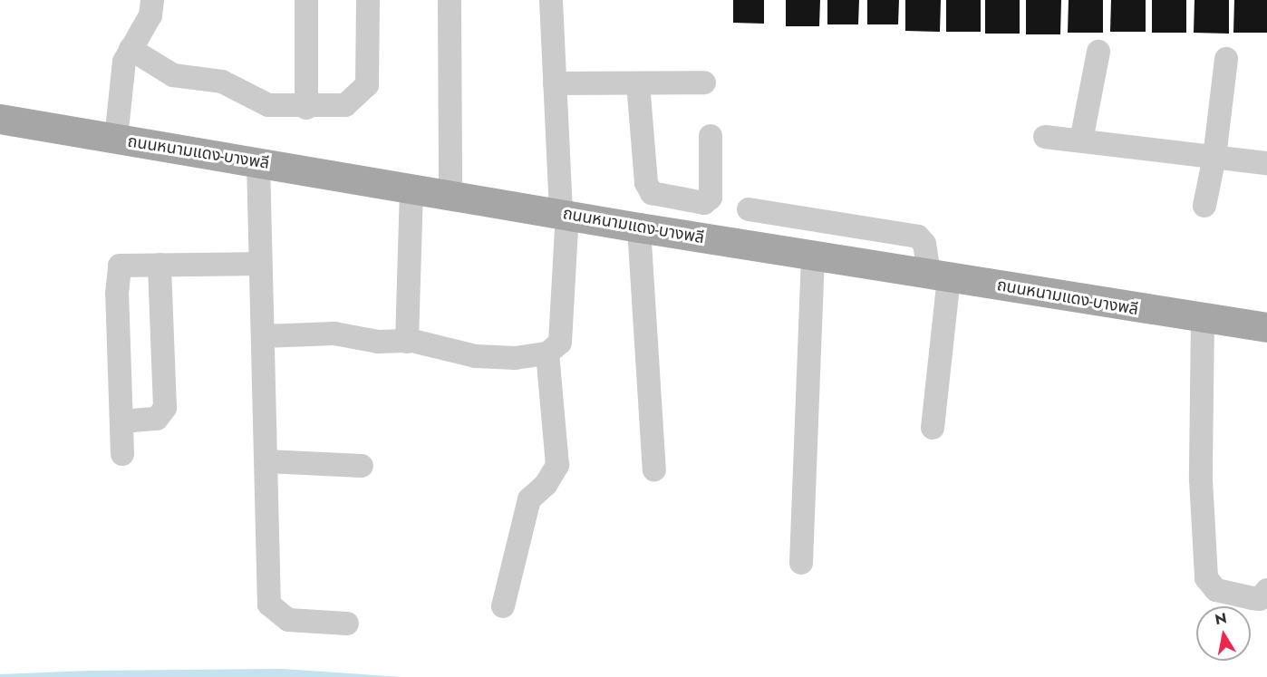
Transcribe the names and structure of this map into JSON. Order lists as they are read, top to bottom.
{
  "streets": {
    "main road": ["ถนนหนามแดง-บางพลี"]
  },
  "north": "top"
}
